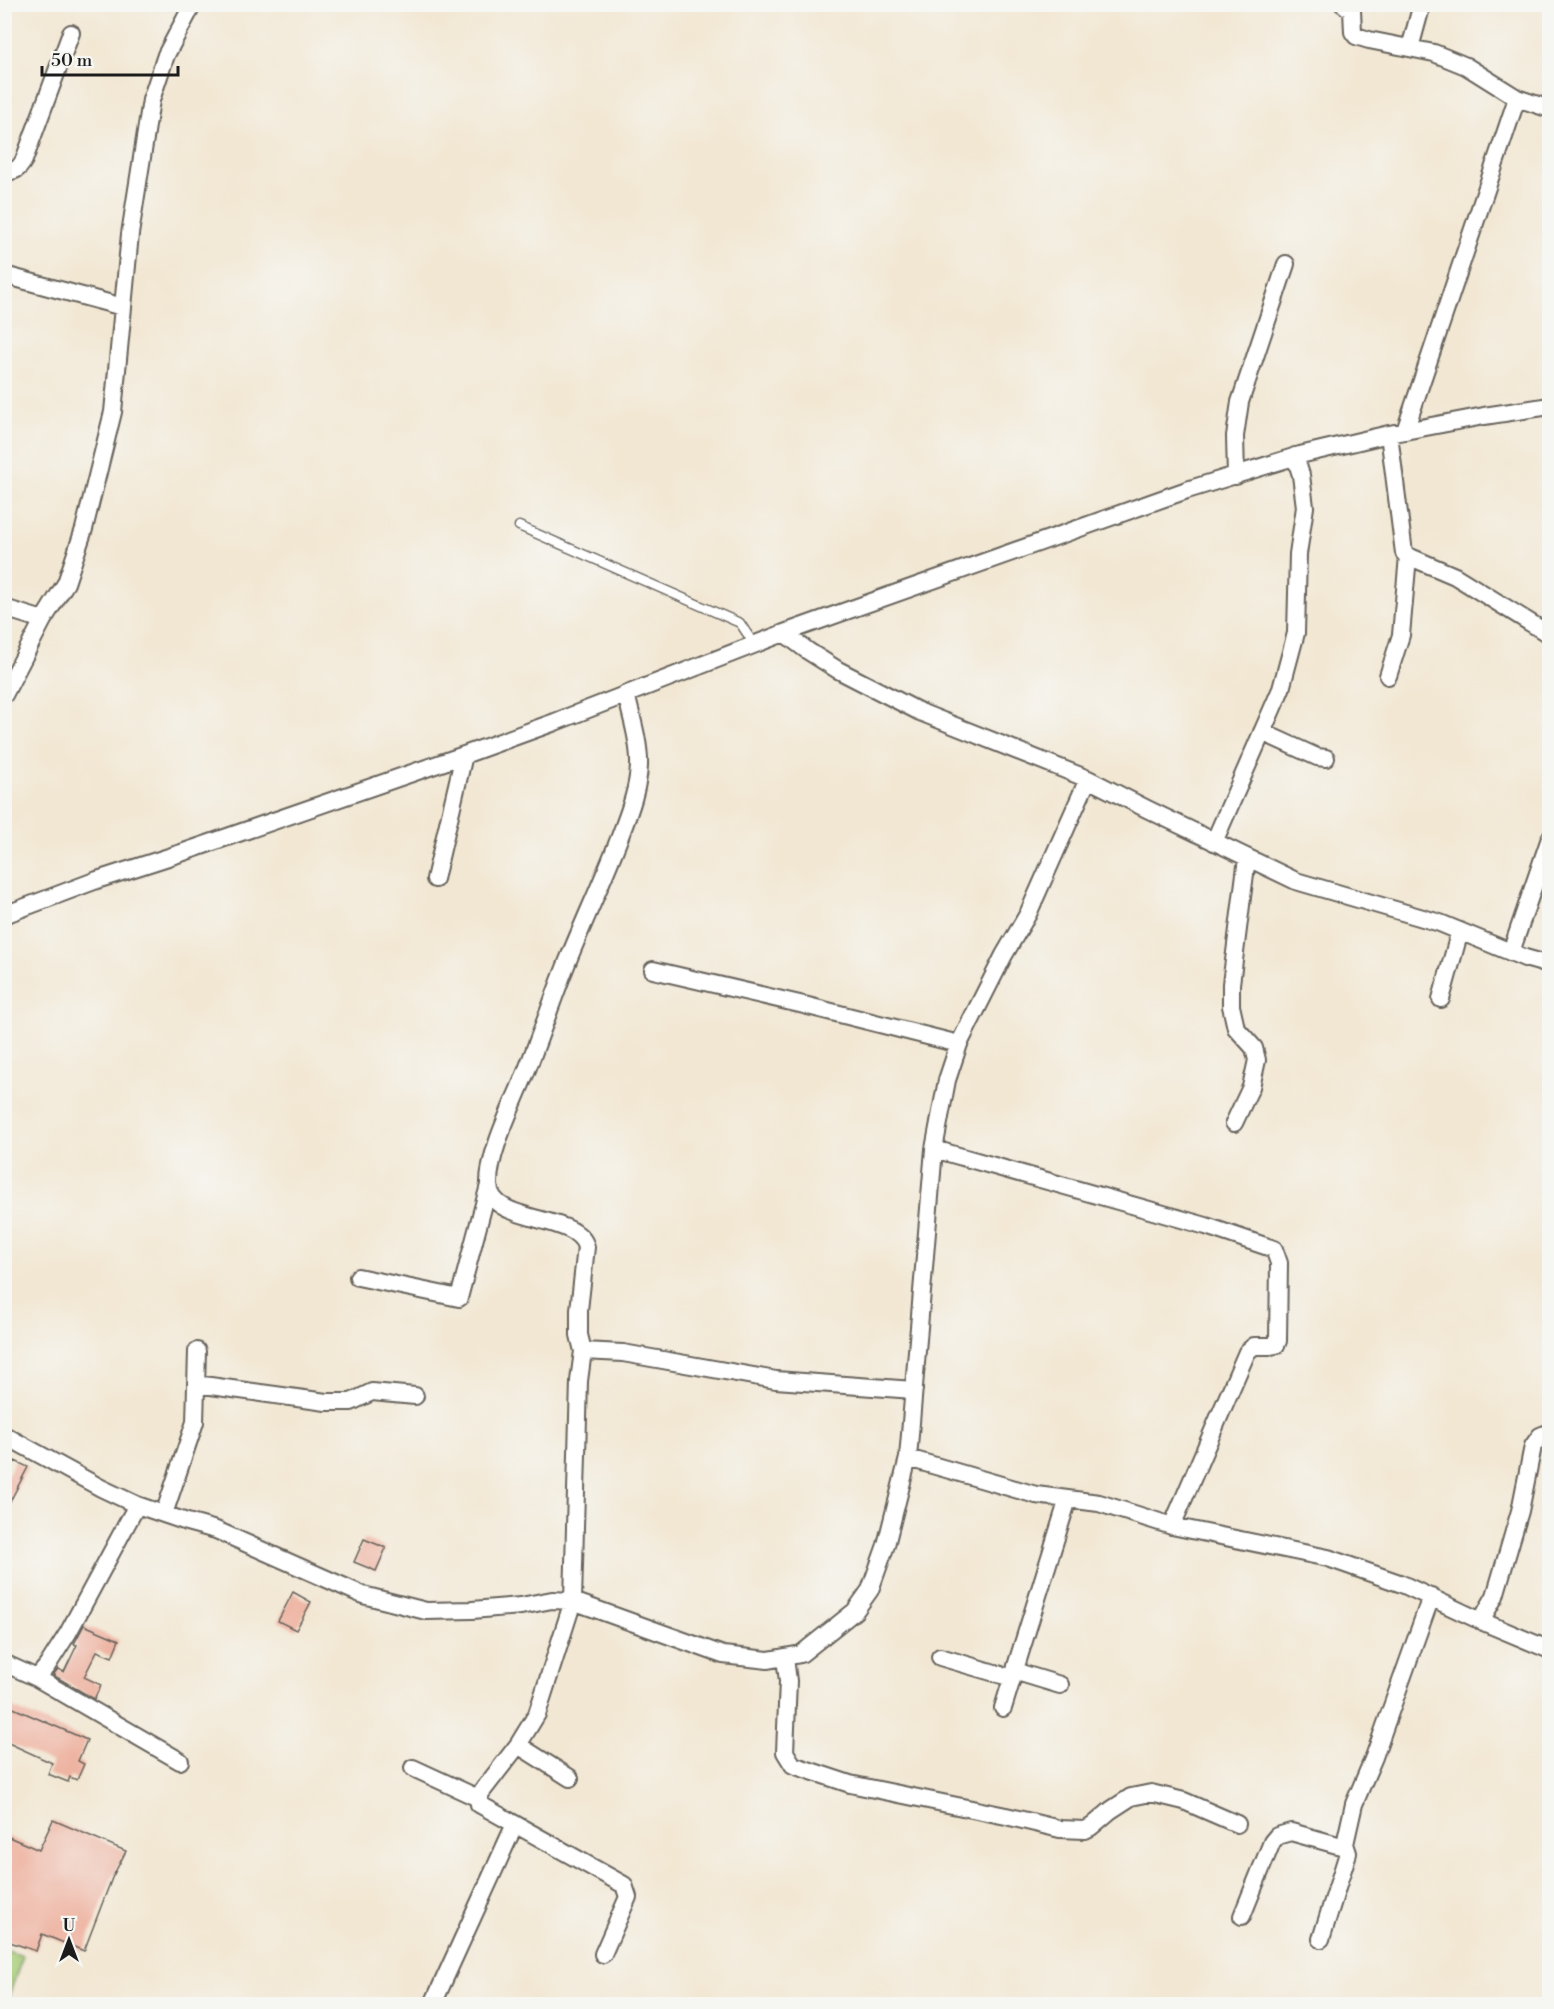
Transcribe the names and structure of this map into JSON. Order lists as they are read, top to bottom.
{
  "scale_bar": "50 m",
  "north": "top"
}
